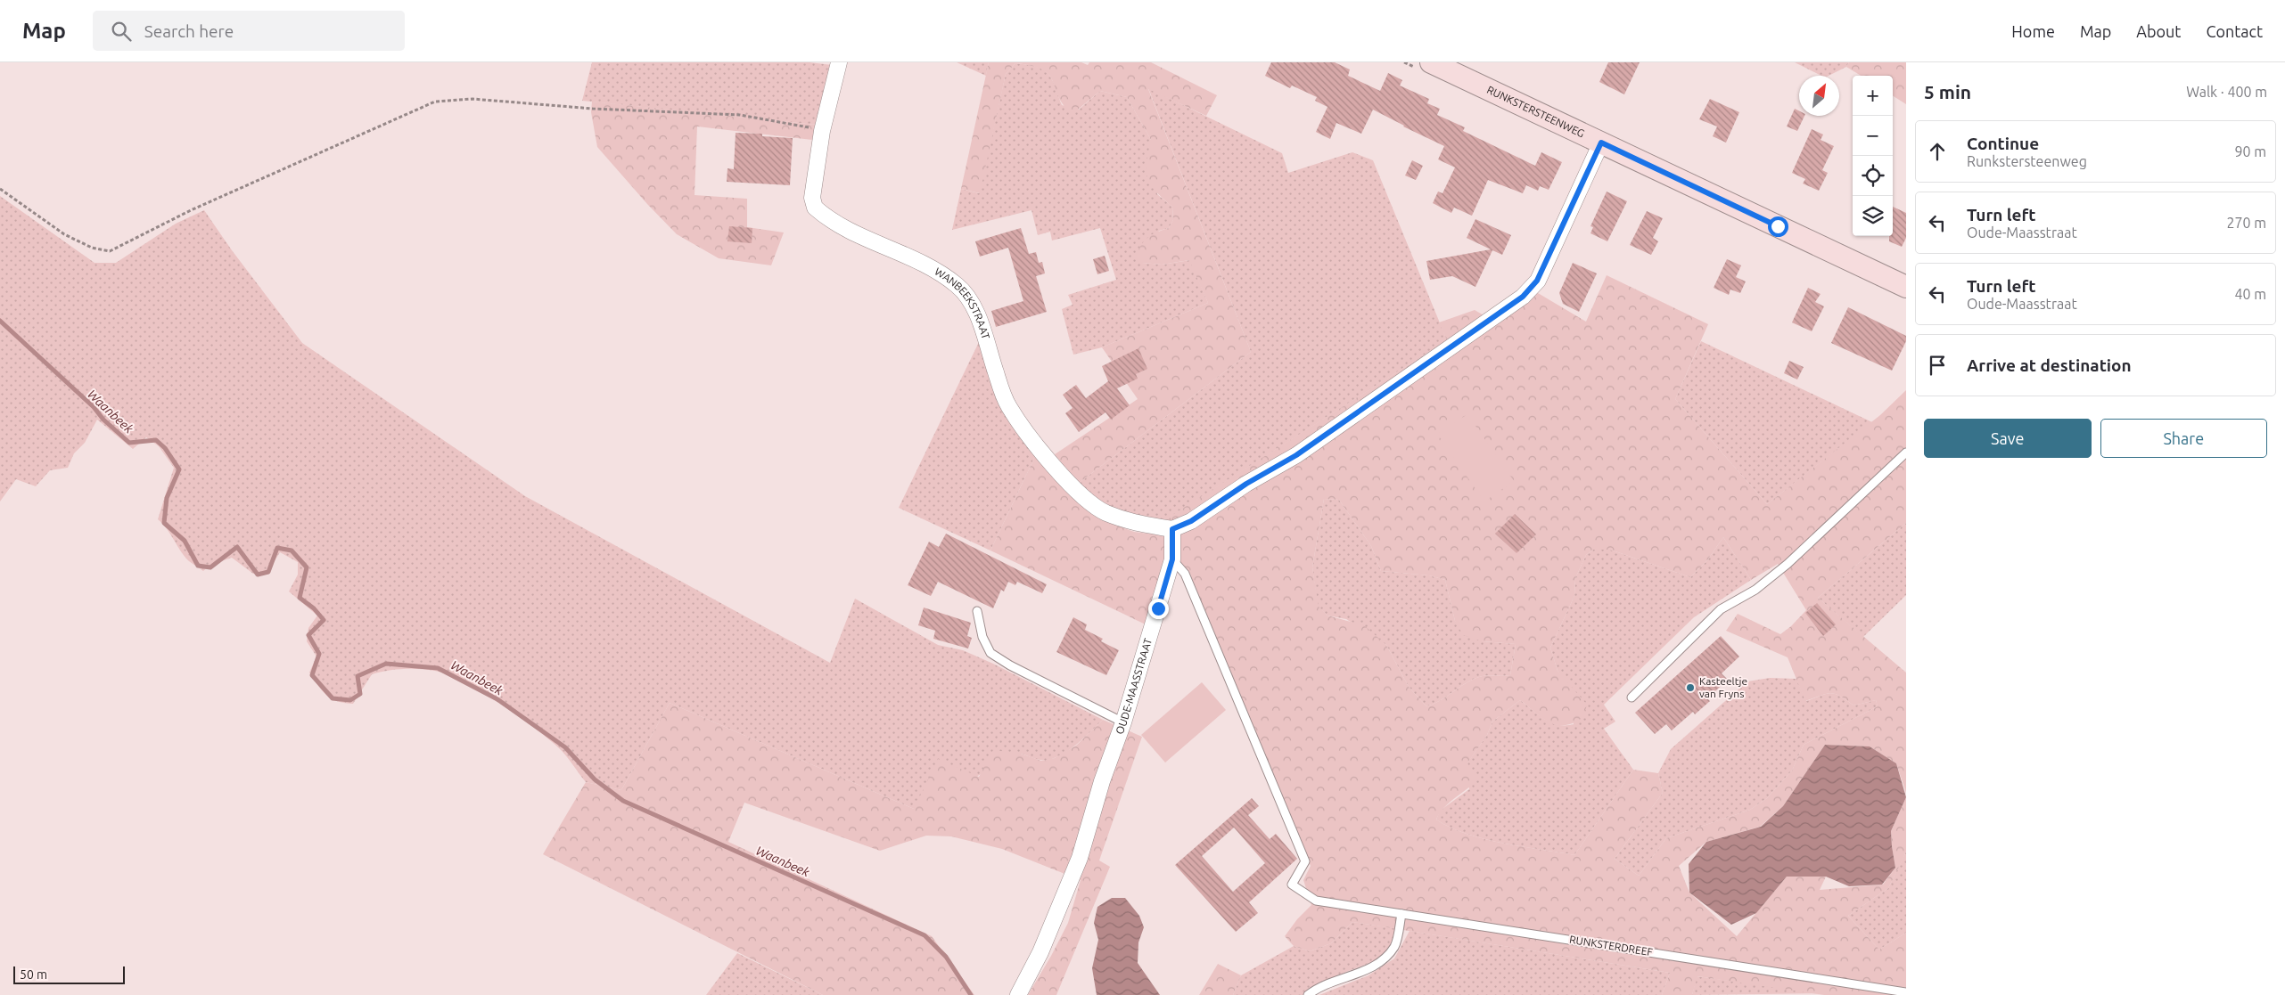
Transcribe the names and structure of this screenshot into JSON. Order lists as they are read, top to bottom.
{
  "streets": {
    "street": ["RUNKSTERSTEENWEG", "WANBEEKSTRAAT", "OUDE-MAASSTRAAT"],
    "lane": ["RUNKSTERDREEF"]
  },
  "crossings": [
    ["WANBEEKSTRAAT", "OUDE-MAASSTRAAT"],
    ["OUDE-MAASSTRAAT", "RUNKSTERDREEF"]
  ],
  "water": ["Waanbeek"],
  "places": ["Kasteeltje van Fryns"],
  "scale_bar": "50 m",
  "north": "top right",
  "page": {
    "header": "Map",
    "search": "Search here",
    "nav": [
      "Home",
      "Map",
      "About",
      "Contact"
    ],
    "heading": ["5 min", "Walk · 400 m"],
    "map_buttons": ["+", "−"],
    "list": [
      ["Continue", "Runkstersteenweg", "90 m"],
      ["Turn left", "Oude-Maasstraat", "270 m"],
      ["Turn left", "Oude-Maasstraat", "40 m"],
      "Arrive at destination"
    ],
    "buttons": ["Save", "Share"],
    "scale": "50 m"
  }
}
